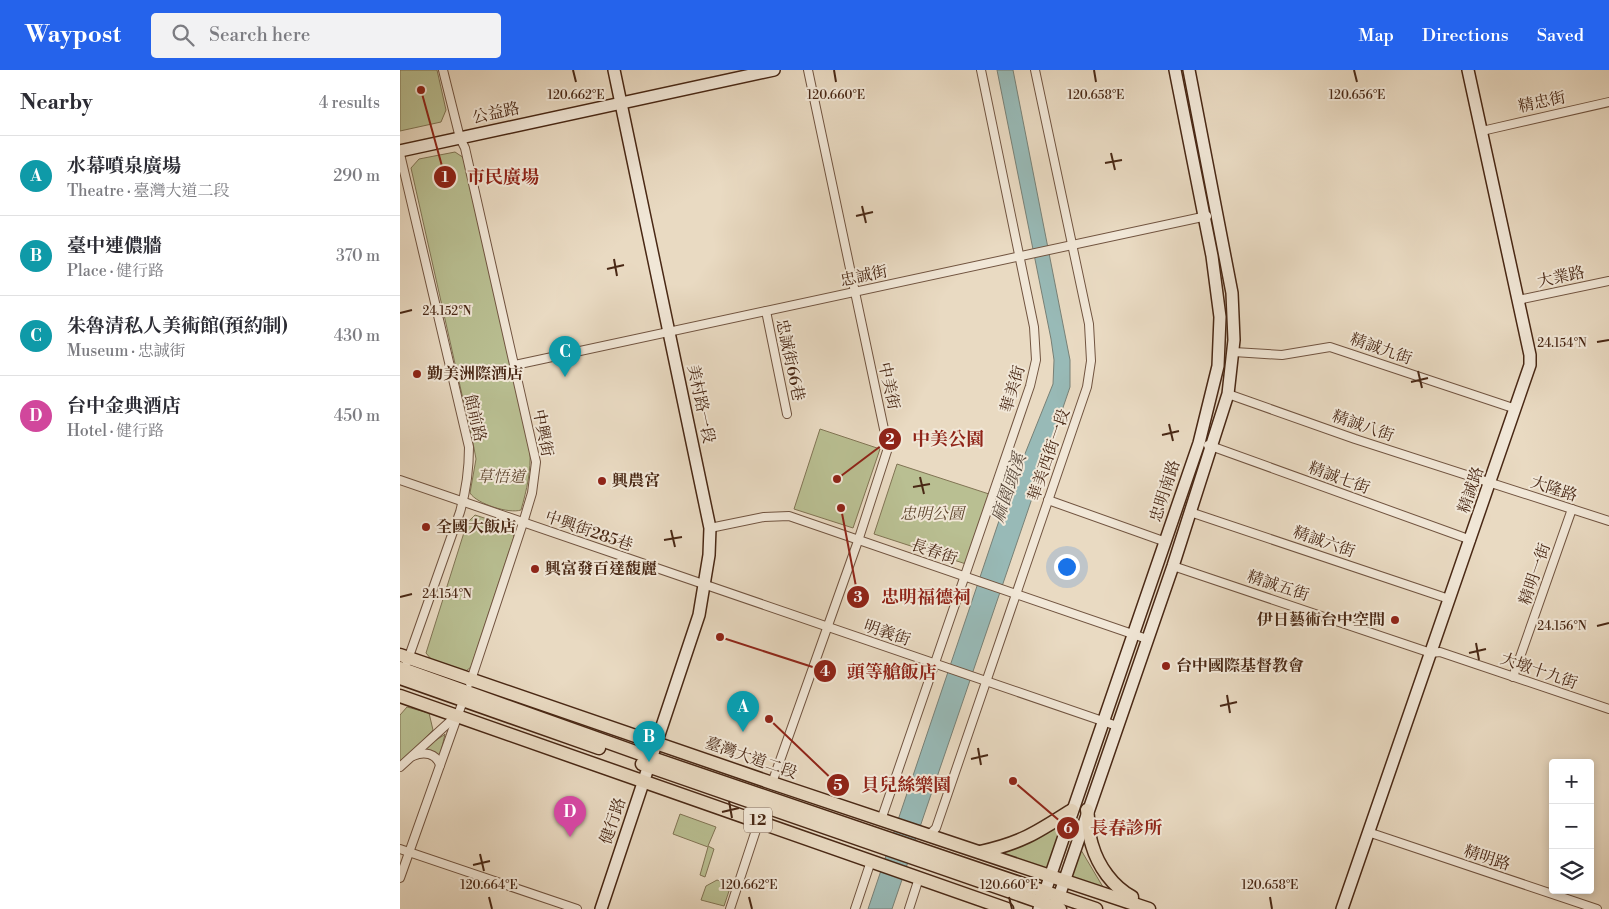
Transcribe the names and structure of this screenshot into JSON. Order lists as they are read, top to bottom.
{
  "streets": {
    "main road": [
      "公益路",
      "美村路一段",
      "精誠路",
      "忠明南路",
      "臺灣大道二段",
      "12",
      "健行路"
    ],
    "street": [
      "精忠街",
      "忠誠街",
      "大業路",
      "精誠九街",
      "忠誠街66巷",
      "中美街",
      "華美街",
      "館前路",
      "精誠八街",
      "中興街",
      "華美西街一段",
      "精誠七街",
      "大隆路",
      "中興街285巷",
      "精誠六街",
      "長春街",
      "精明一街",
      "精誠五街",
      "明義街",
      "大墩十九街",
      "精明路"
    ]
  },
  "crossings": [
    ["精忠街", "精誠路"],
    ["公益路", "美村路一段"],
    ["公益路", "館前路"],
    ["公益路", "中興街"],
    ["忠誠街", "忠誠街66巷"],
    ["忠誠街", "中美街"],
    ["忠誠街", "華美街"],
    ["忠誠街", "美村路一段"],
    ["忠誠街", "中興街"],
    ["忠誠街", "華美西街一段"],
    ["忠誠街", "忠明南路"],
    ["大業路", "精誠路"],
    ["精誠九街", "精誠路"],
    ["精誠九街", "忠明南路"],
    ["中美街", "長春街"],
    ["中美街", "明義街"],
    ["中美街", "臺灣大道二段"],
    ["華美街", "長春街"],
    ["華美街", "明義街"],
    ["華美街", "臺灣大道二段"],
    ["美村路一段", "中興街285巷"],
    ["美村路一段", "長春街"],
    ["美村路一段", "明義街"],
    ["美村路一段", "臺灣大道二段"],
    ["美村路一段", "健行路"],
    ["館前路", "中興街285巷"],
    ["館前路", "臺灣大道二段"],
    ["精誠八街", "大隆路"],
    ["精誠八街", "精誠路"],
    ["精誠八街", "忠明南路"],
    ["中興街", "中興街285巷"],
    ["中興街", "臺灣大道二段"],
    ["中興街", "12"],
    ["華美西街一段", "長春街"],
    ["華美西街一段", "明義街"],
    ["華美西街一段", "臺灣大道二段"],
    ["精誠七街", "精誠路"],
    ["精誠七街", "忠明南路"],
    ["大隆路", "精誠路"],
    ["大隆路", "精明一街"],
    ["精誠路", "精誠六街"],
    ["精誠路", "精誠五街"],
    ["精誠路", "大墩十九街"],
    ["精誠路", "精明路"],
    ["忠明南路", "精誠六街"],
    ["忠明南路", "長春街"],
    ["忠明南路", "精誠五街"],
    ["忠明南路", "明義街"],
    ["忠明南路", "臺灣大道二段"],
    ["中興街285巷", "明義街"],
    ["精明一街", "大墩十九街"],
    ["精誠五街", "大墩十九街"],
    ["臺灣大道二段", "健行路"],
    ["12", "健行路"]
  ],
  "water": ["麻園頭溪"],
  "parks": ["草悟道", "忠明公園"],
  "places": [
    "市民廣場",
    "勤美洲際酒店",
    "中美公園",
    "興農宮",
    "忠明福德祠",
    "全國大飯店",
    "興富發百達馥麗",
    "伊日藝術台中空間",
    "頭等艙飯店",
    "台中國際基督教會",
    "貝兒絲樂園",
    "長春診所"
  ],
  "page": {
    "header": "Waypost",
    "search": "Search here",
    "nav": ["Map", "Directions", "Saved"],
    "heading": ["Nearby", "4 results"],
    "list": [
      {
        "mark": "A",
        "name": "水幕噴泉廣場",
        "note": "Theatre · 臺灣大道二段",
        "value": "290 m"
      },
      {
        "mark": "B",
        "name": "臺中連儂牆",
        "note": "Place · 健行路",
        "value": "370 m"
      },
      {
        "mark": "C",
        "name": "朱魯清私人美術館(預約制)",
        "note": "Museum · 忠誠街",
        "value": "430 m"
      },
      {
        "mark": "D",
        "name": "台中金典酒店",
        "note": "Hotel · 健行路",
        "value": "450 m"
      }
    ],
    "pins": [
      "C",
      "A",
      "B",
      "D"
    ],
    "map_buttons": ["+", "−"]
  },
  "coordinates": [
    "120.662°E",
    "120.660°E",
    "120.658°E",
    "120.656°E",
    "24.152°N",
    "24.154°N",
    "24.156°N",
    "120.664°E"
  ]
}
